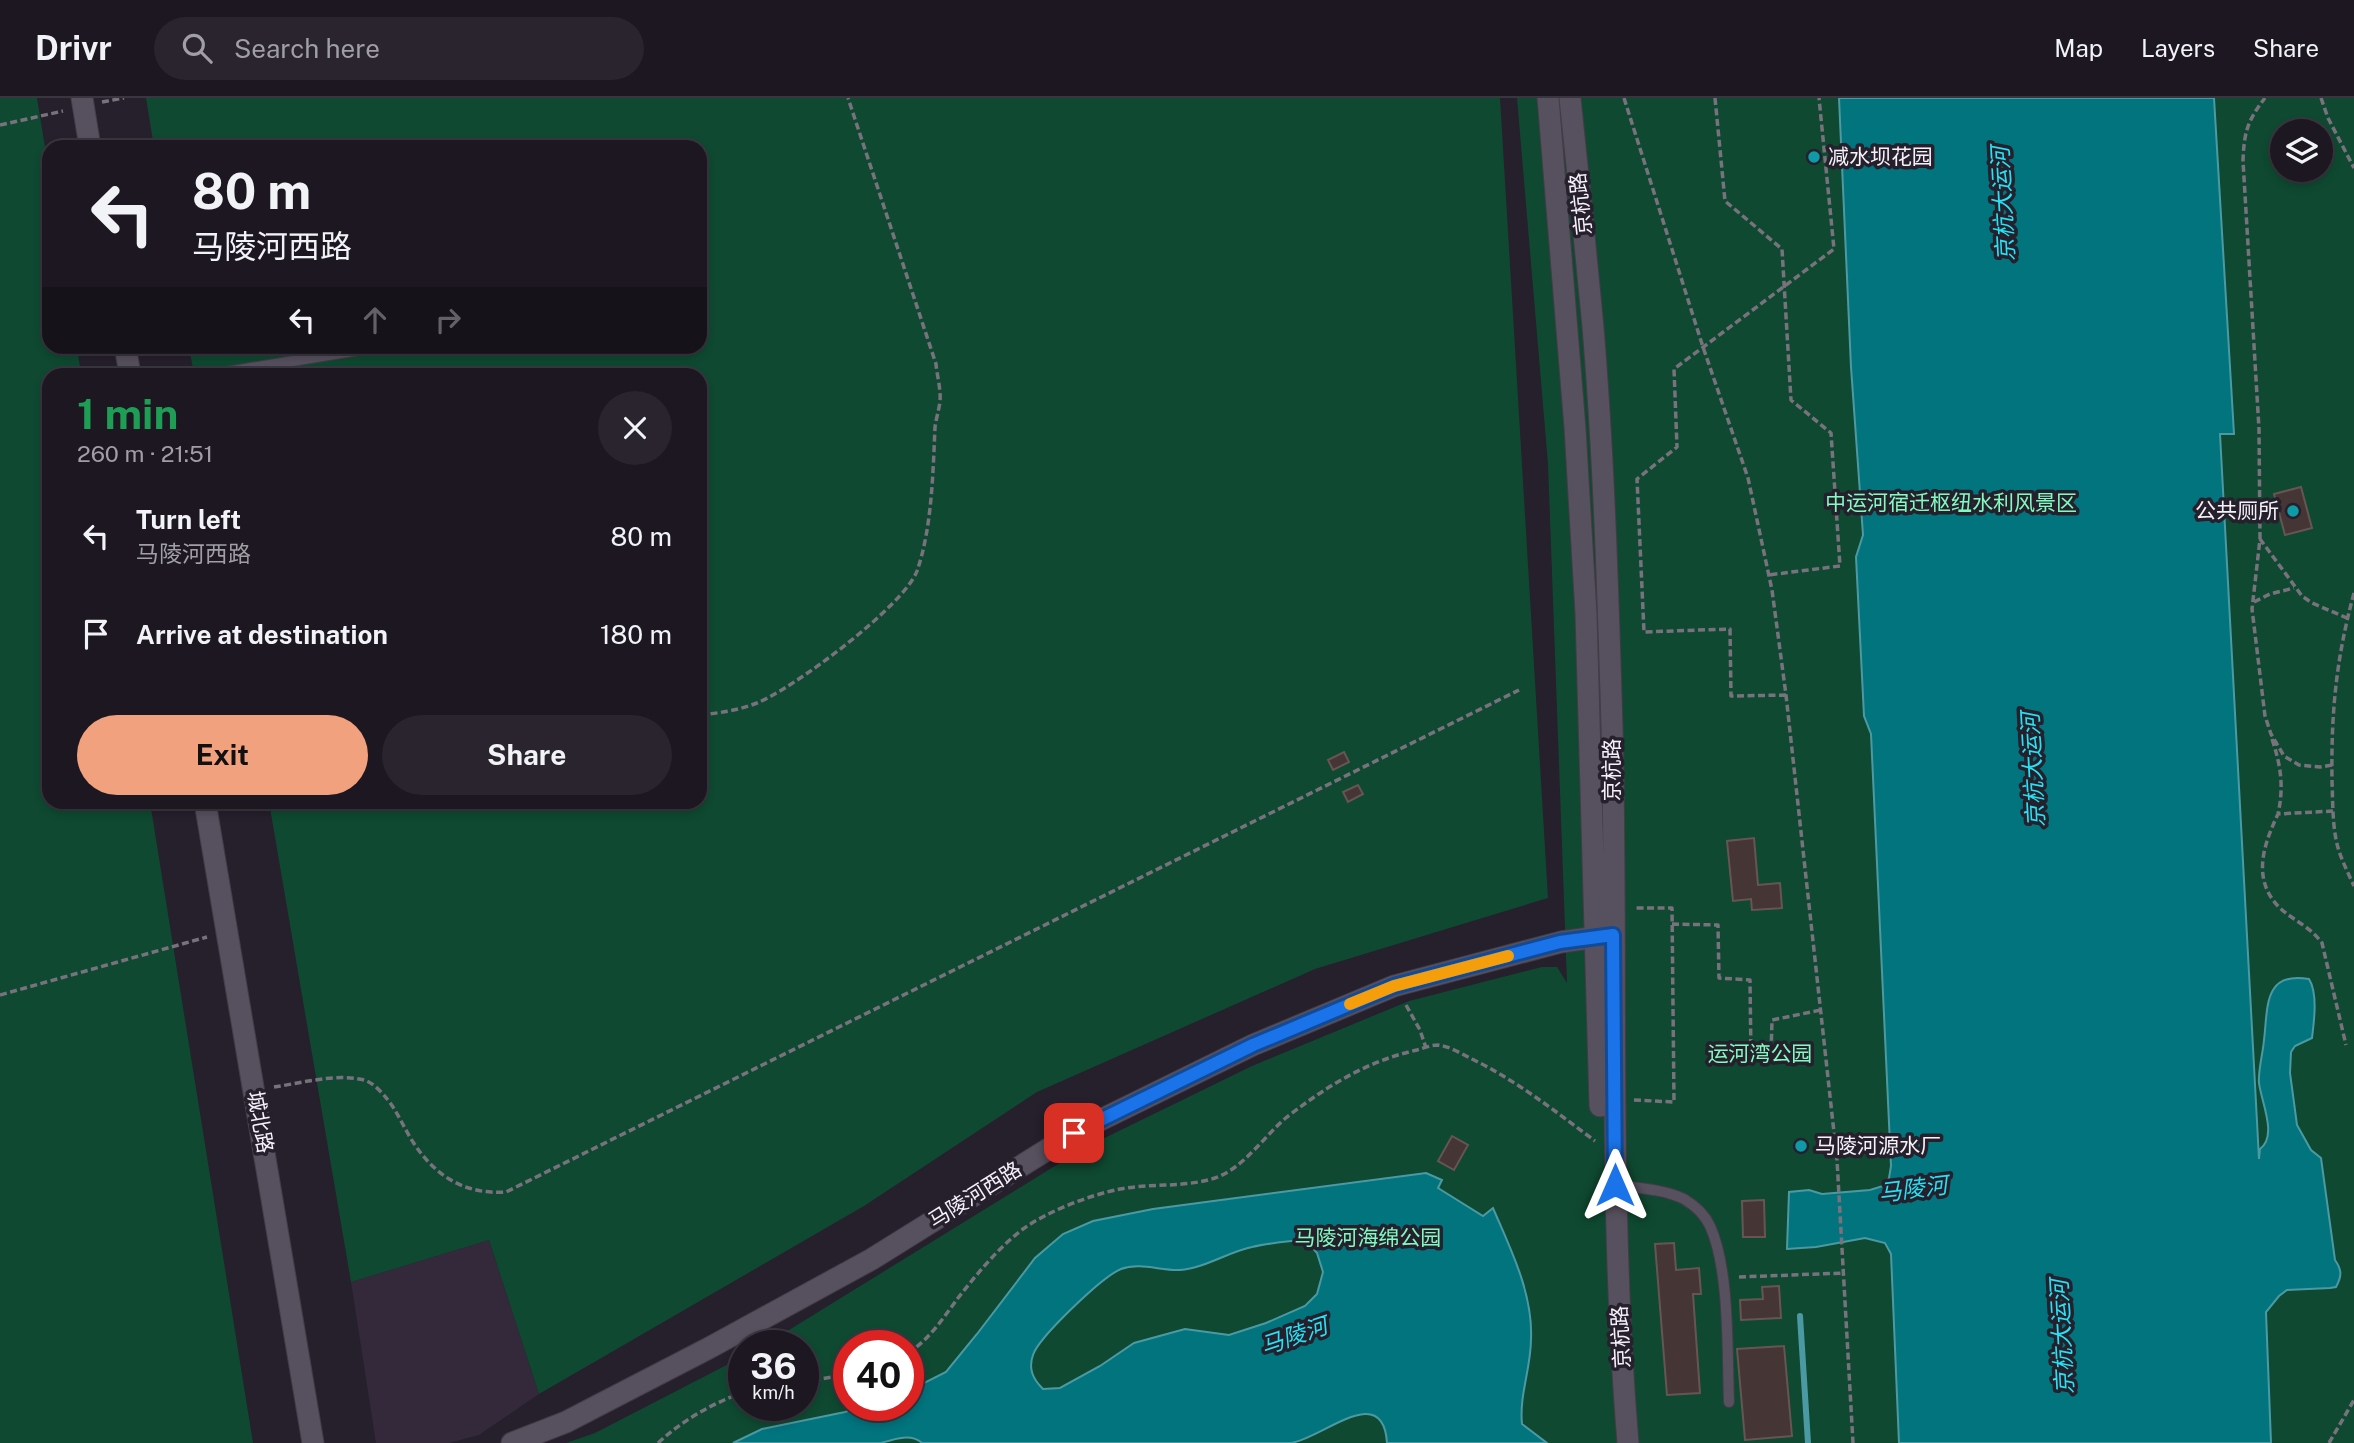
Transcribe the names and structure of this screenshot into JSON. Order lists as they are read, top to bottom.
{
  "streets": {
    "street": ["京杭路", "城北路", "马陵河西路"]
  },
  "crossings": [
    ["京杭路", "马陵河西路"]
  ],
  "water": ["京杭大运河", "马陵河"],
  "parks": ["中运河宿迁枢纽水利风景区", "运河湾公园", "马陵河海绵公园"],
  "places": ["减水坝花园", "公共厕所", "马陵河源水厂"],
  "page": {
    "header": "Drivr",
    "search": "Search here",
    "nav": ["Map", "Layers", "Share"],
    "turn": ["80 m", "马陵河西路"],
    "heading": ["1 min", "260 m · 21:51"],
    "list": [
      {
        "name": "Turn left",
        "note": "马陵河西路",
        "value": "80 m"
      },
      {
        "name": "Arrive at destination",
        "value": "180 m"
      }
    ],
    "buttons": ["Exit", "Share"],
    "speed": "36 km/h",
    "limit": "40"
  }
}
